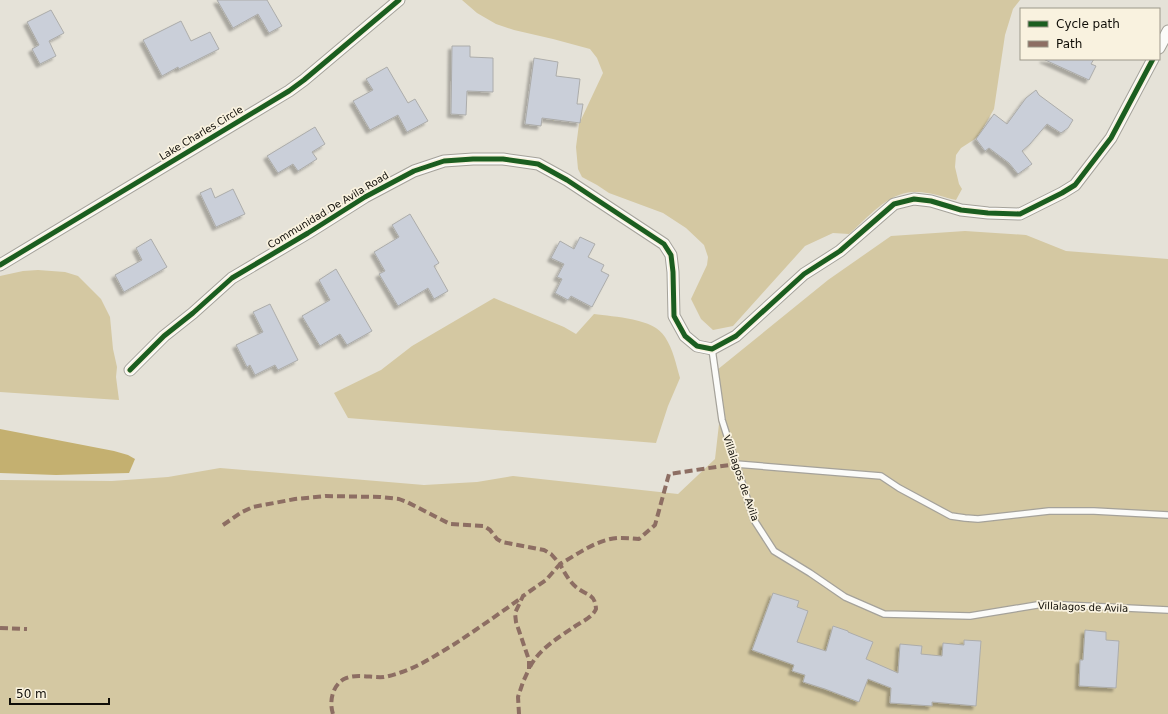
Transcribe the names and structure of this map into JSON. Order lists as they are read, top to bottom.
{
  "streets": {
    "street": ["Lake Charles Circle", "Communidad De Avila Road"],
    "lane": ["Villalagos de Avila"]
  },
  "crossings": [
    ["Communidad De Avila Road", "Villalagos de Avila"]
  ],
  "legend": ["Cycle path", "Path"],
  "scale_bar": "50 m"
}
